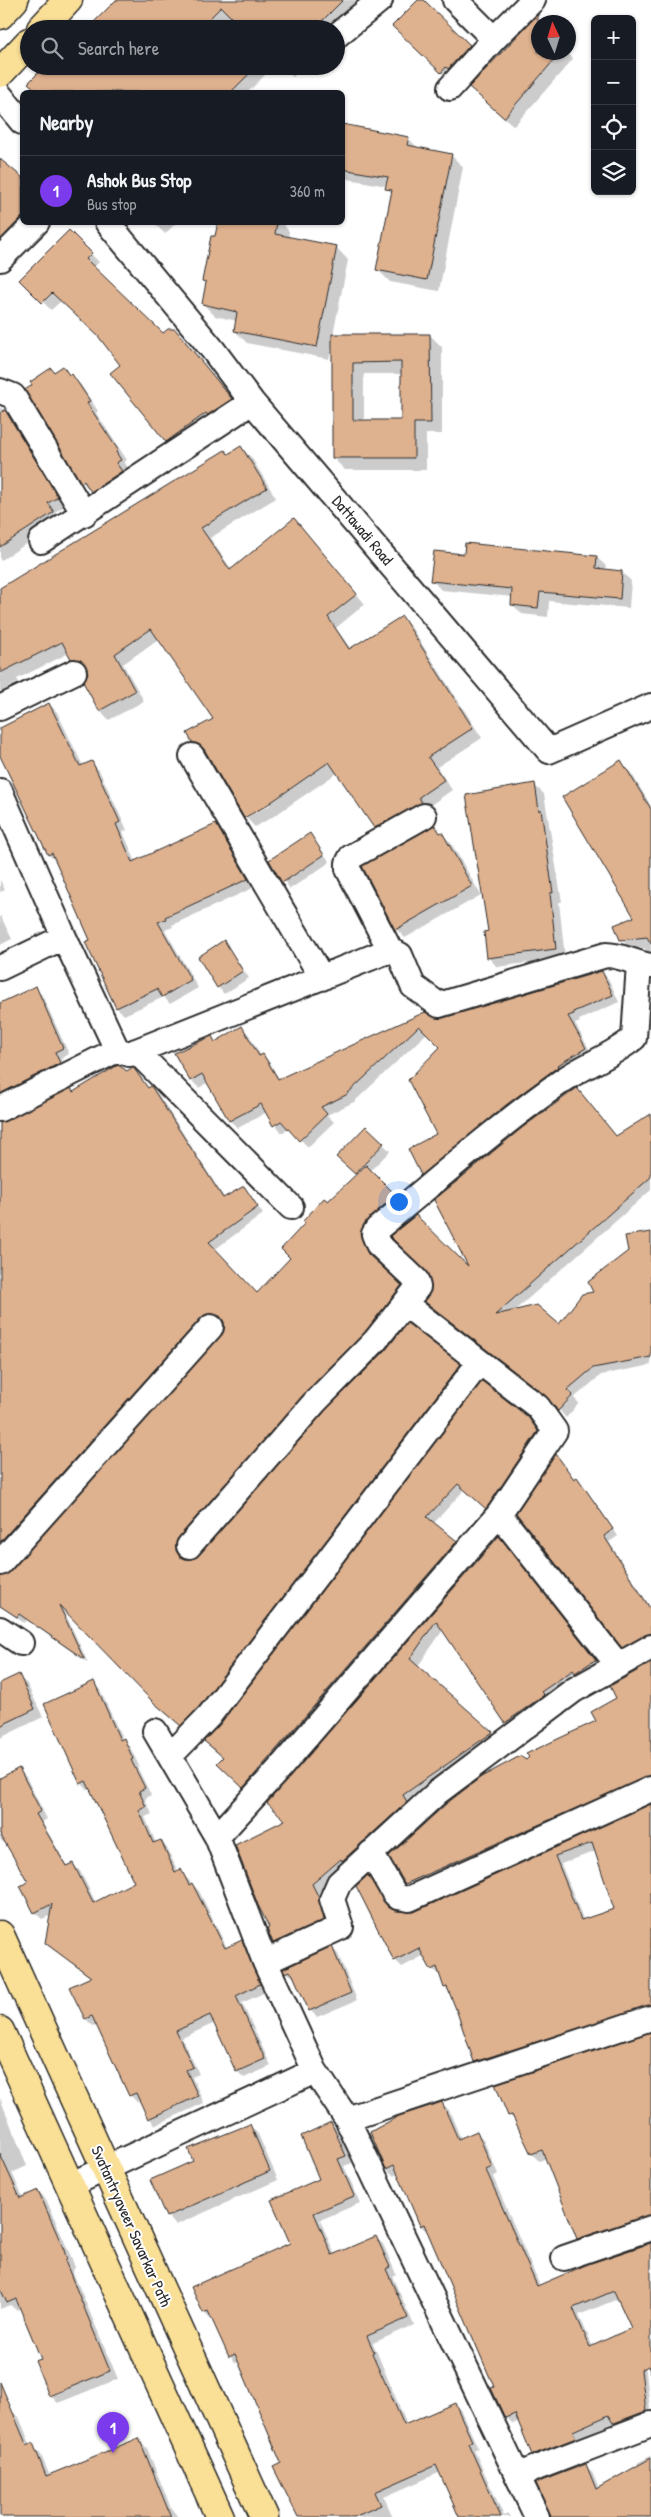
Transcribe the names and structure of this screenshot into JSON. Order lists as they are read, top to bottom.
{
  "streets": {
    "main road": ["Svatantryaveer Savarkar Path"],
    "street": ["Dattawadi Road"]
  },
  "north": "top",
  "page": {
    "map_buttons": ["+", "−"],
    "search": "Search here",
    "heading": "Nearby",
    "list": [
      {
        "mark": "1",
        "name": "Ashok Bus Stop",
        "note": "Bus stop",
        "value": "360 m"
      }
    ],
    "pins": "1"
  }
}
